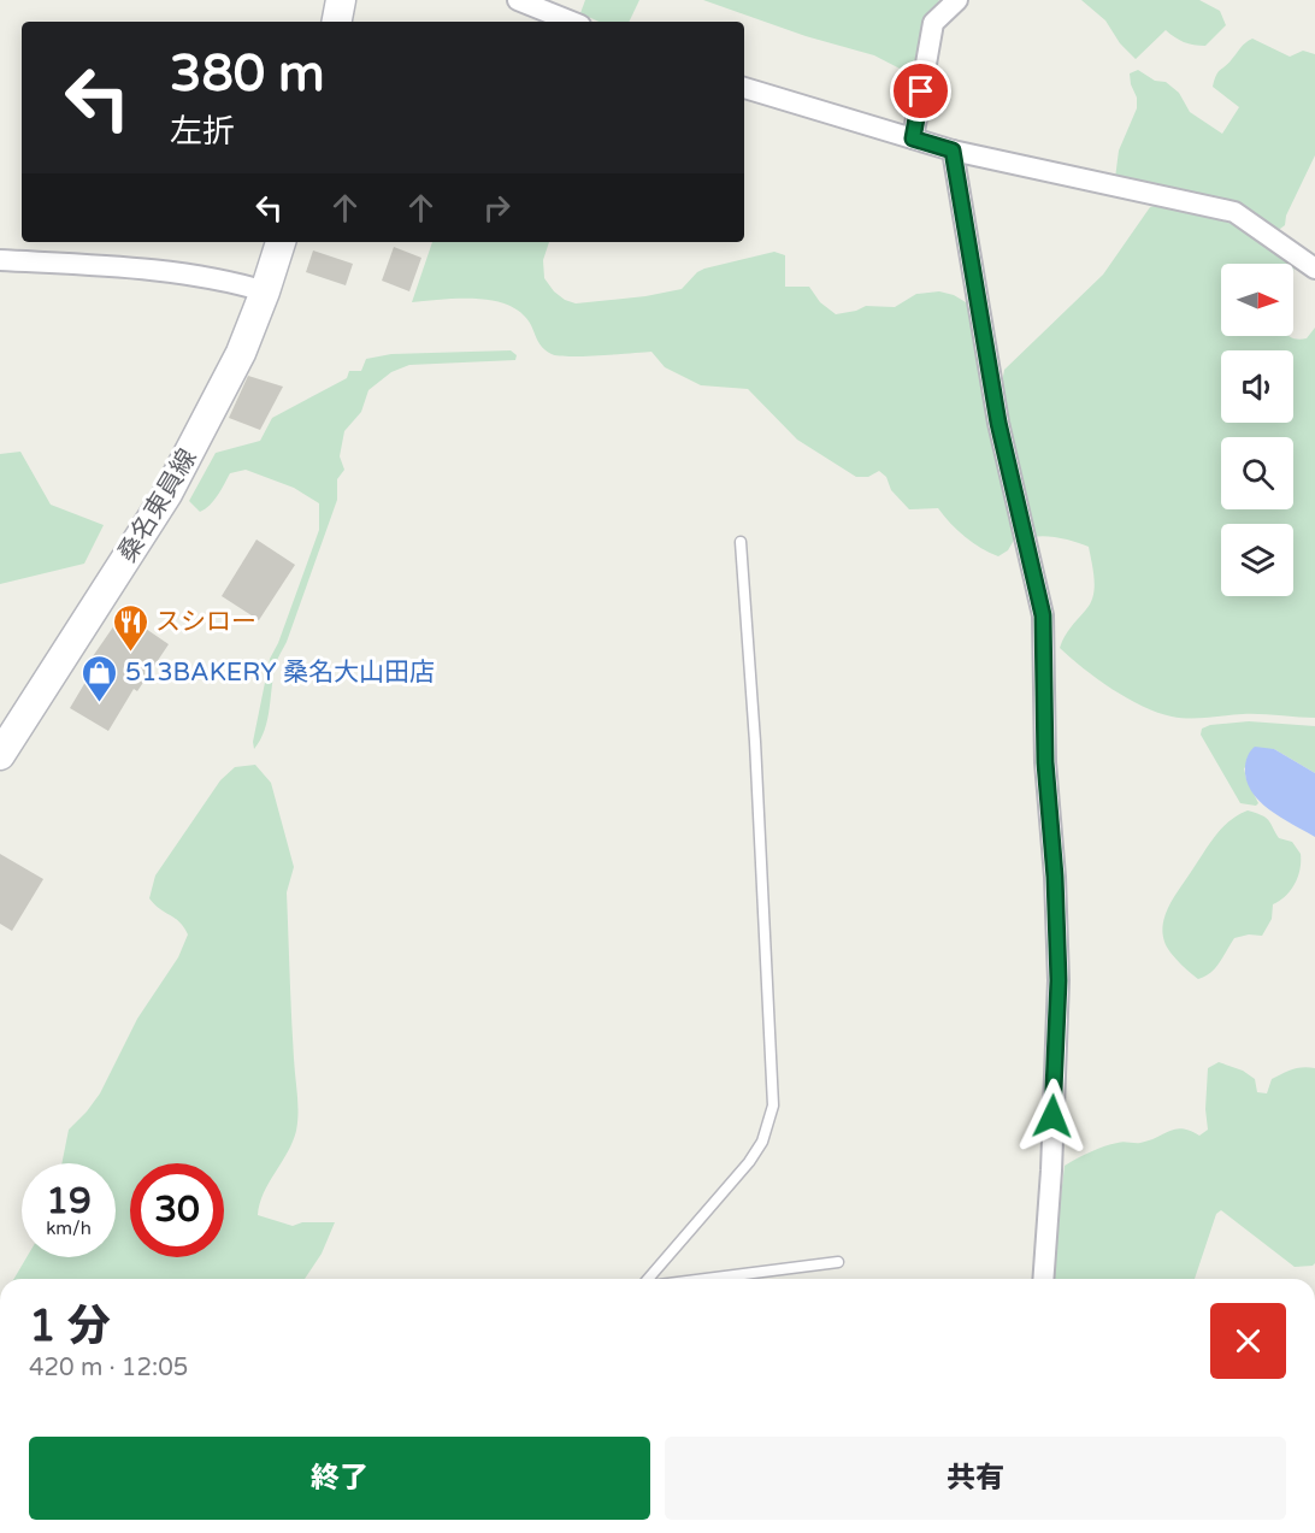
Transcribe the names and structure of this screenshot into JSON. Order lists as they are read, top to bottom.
{
  "streets": {
    "main road": ["桑名東員線"]
  },
  "places": {
    "restaurant": ["スシロー"],
    "shop": ["513BAKERY 桑名大山田店"]
  },
  "north": "right",
  "page": {
    "turn": ["380 m", "左折"],
    "speed": "19 km/h",
    "limit": "30",
    "heading": ["1 分", "420 m · 12:05"],
    "buttons": ["終了", "共有"]
  }
}
